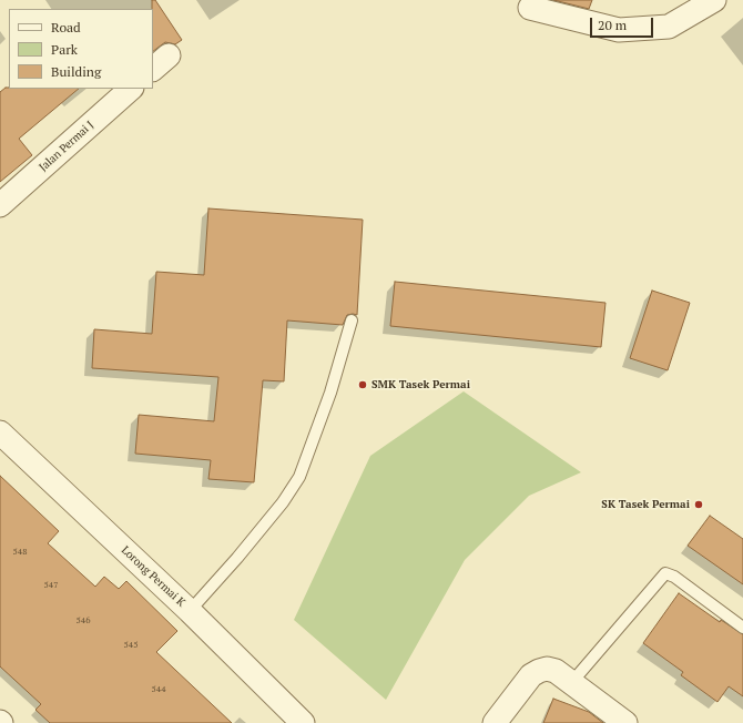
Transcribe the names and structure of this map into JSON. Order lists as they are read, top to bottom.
{
  "streets": {
    "street": ["Jalan Permai J", "Lorong Permai K"]
  },
  "places": ["SMK Tasek Permai", "SK Tasek Permai"],
  "house_numbers": [
    "548",
    "547",
    "546",
    "545",
    "544"
  ],
  "legend": ["Road", "Park", "Building"],
  "scale_bar": "20 m"
}
